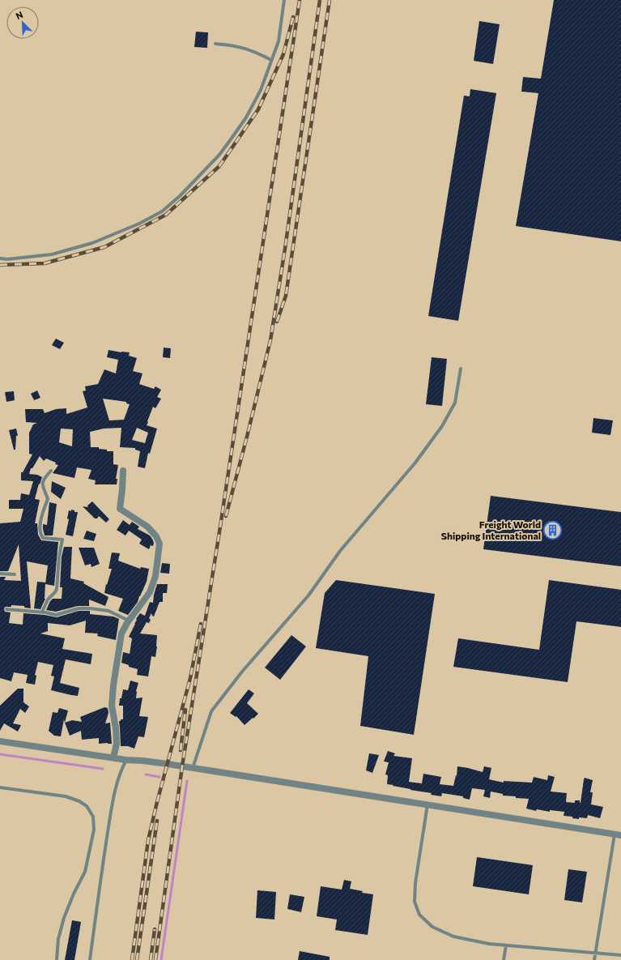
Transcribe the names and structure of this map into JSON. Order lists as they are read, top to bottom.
{
  "places": {
    "building": ["Freight World Shipping International"]
  },
  "north": "top left"
}
